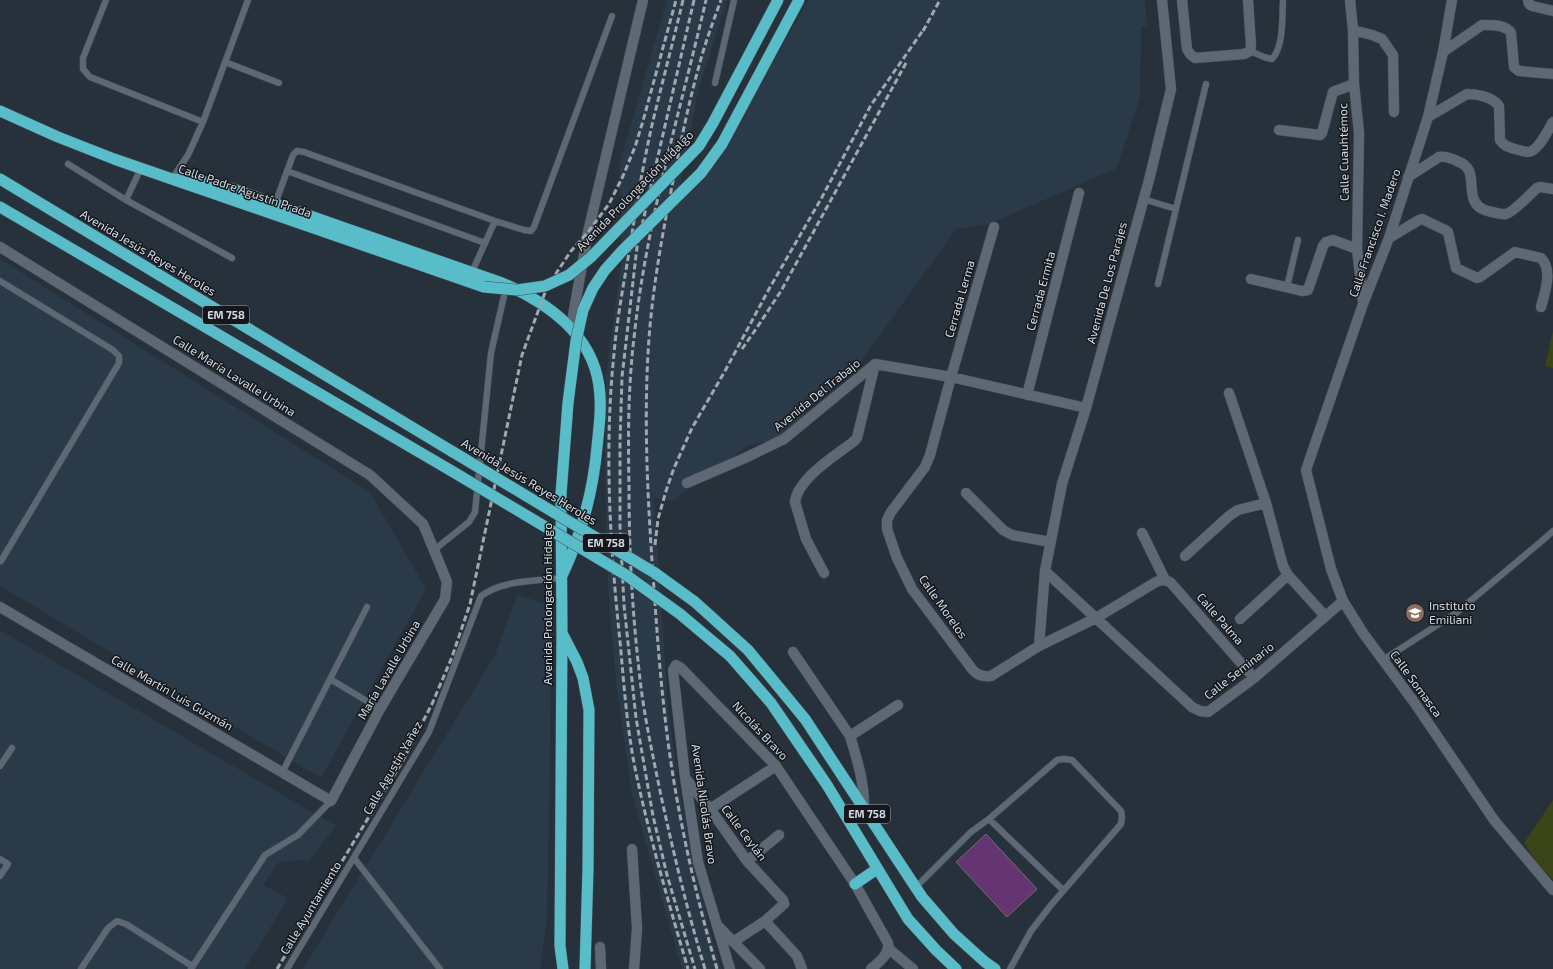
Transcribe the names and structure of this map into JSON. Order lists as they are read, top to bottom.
{
  "streets": {
    "highway": [
      "Calle Padre Agustín Prada",
      "Avenida Prolongación Hidalgo",
      "Avenida Jesús Reyes Heroles",
      "EM 758"
    ],
    "street": [
      "Calle Cuauhtémoc",
      "Calle Francisco I. Madero",
      "Avenida De Los Parajes",
      "Cerrada Ermita",
      "Cerrada Lerma",
      "Calle María Lavalle Urbina",
      "Avenida Del Trabajo",
      "Calle Morelos",
      "Calle Palma",
      "María Lavalle Urbina",
      "Calle Seminario",
      "Calle Somasca",
      "Calle Martín Luis Guzmán",
      "Nicolás Bravo",
      "Avenida Nicolás Bravo",
      "Calle Ceylán"
    ],
    "lane": ["Calle Agustín Yañez", "Calle Ayuntamiento"]
  },
  "crossings": [
    ["Calle Cuauhtémoc", "Calle Francisco I. Madero"],
    ["Calle Padre Agustín Prada", "Avenida Prolongación Hidalgo"],
    ["Avenida Prolongación Hidalgo", "Calle Agustín Yañez"],
    ["Calle Francisco I. Madero", "Calle Somasca"],
    ["Avenida De Los Parajes", "Avenida Del Trabajo"],
    ["Avenida De Los Parajes", "Calle Seminario"],
    ["Cerrada Ermita", "Avenida Del Trabajo"],
    ["Cerrada Lerma", "Avenida Del Trabajo"],
    ["Cerrada Lerma", "Calle Morelos"],
    ["Calle María Lavalle Urbina", "María Lavalle Urbina"],
    ["Avenida Del Trabajo", "Calle Morelos"],
    ["Calle Palma", "Calle Seminario"],
    ["María Lavalle Urbina", "Calle Martín Luis Guzmán"],
    ["Calle Seminario", "Calle Somasca"],
    ["Nicolás Bravo", "Avenida Nicolás Bravo"],
    ["Calle Agustín Yañez", "Calle Ayuntamiento"],
    ["Avenida Nicolás Bravo", "Calle Ceylán"]
  ],
  "places": {
    "school or university": ["Instituto Emiliani"]
  }
}
